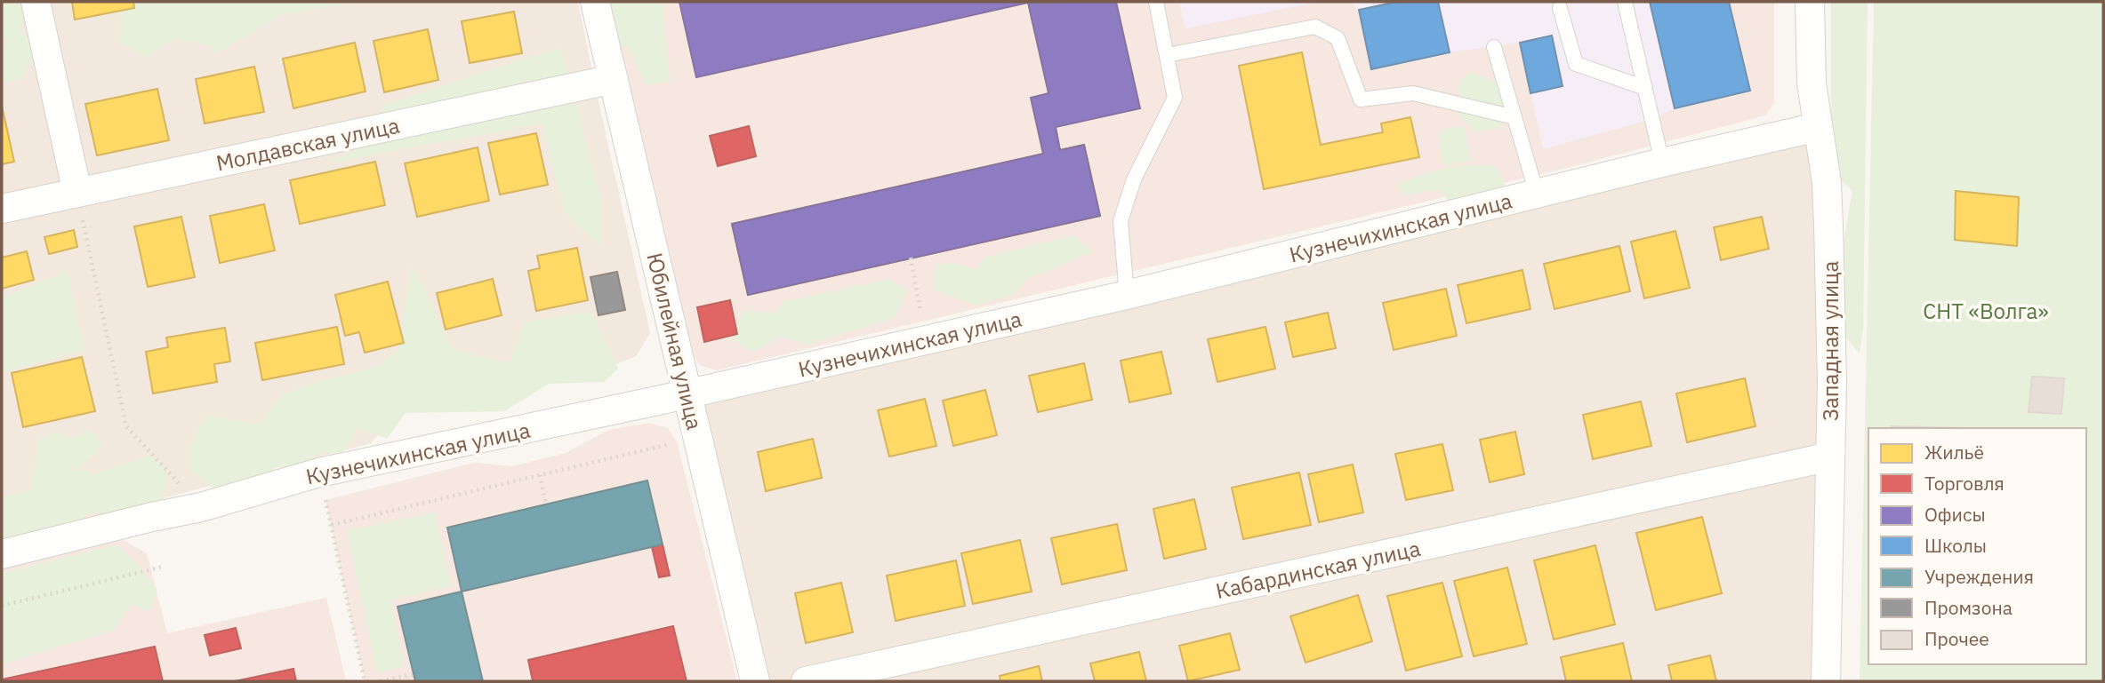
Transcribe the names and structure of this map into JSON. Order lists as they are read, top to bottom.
{
  "streets": {
    "street": [
      "Молдавская улица",
      "Кузнечихинская улица",
      "Юбилейная улица",
      "Западная улица",
      "Кабардинская улица"
    ]
  },
  "crossings": [
    ["Молдавская улица", "Юбилейная улица"],
    ["Кузнечихинская улица", "Юбилейная улица"],
    ["Кузнечихинская улица", "Западная улица"],
    ["Западная улица", "Кабардинская улица"]
  ],
  "parks": ["СНТ «Волга»"],
  "legend": [
    "Жильё",
    "Торговля",
    "Офисы",
    "Школы",
    "Учреждения",
    "Промзона",
    "Прочее"
  ]
}
